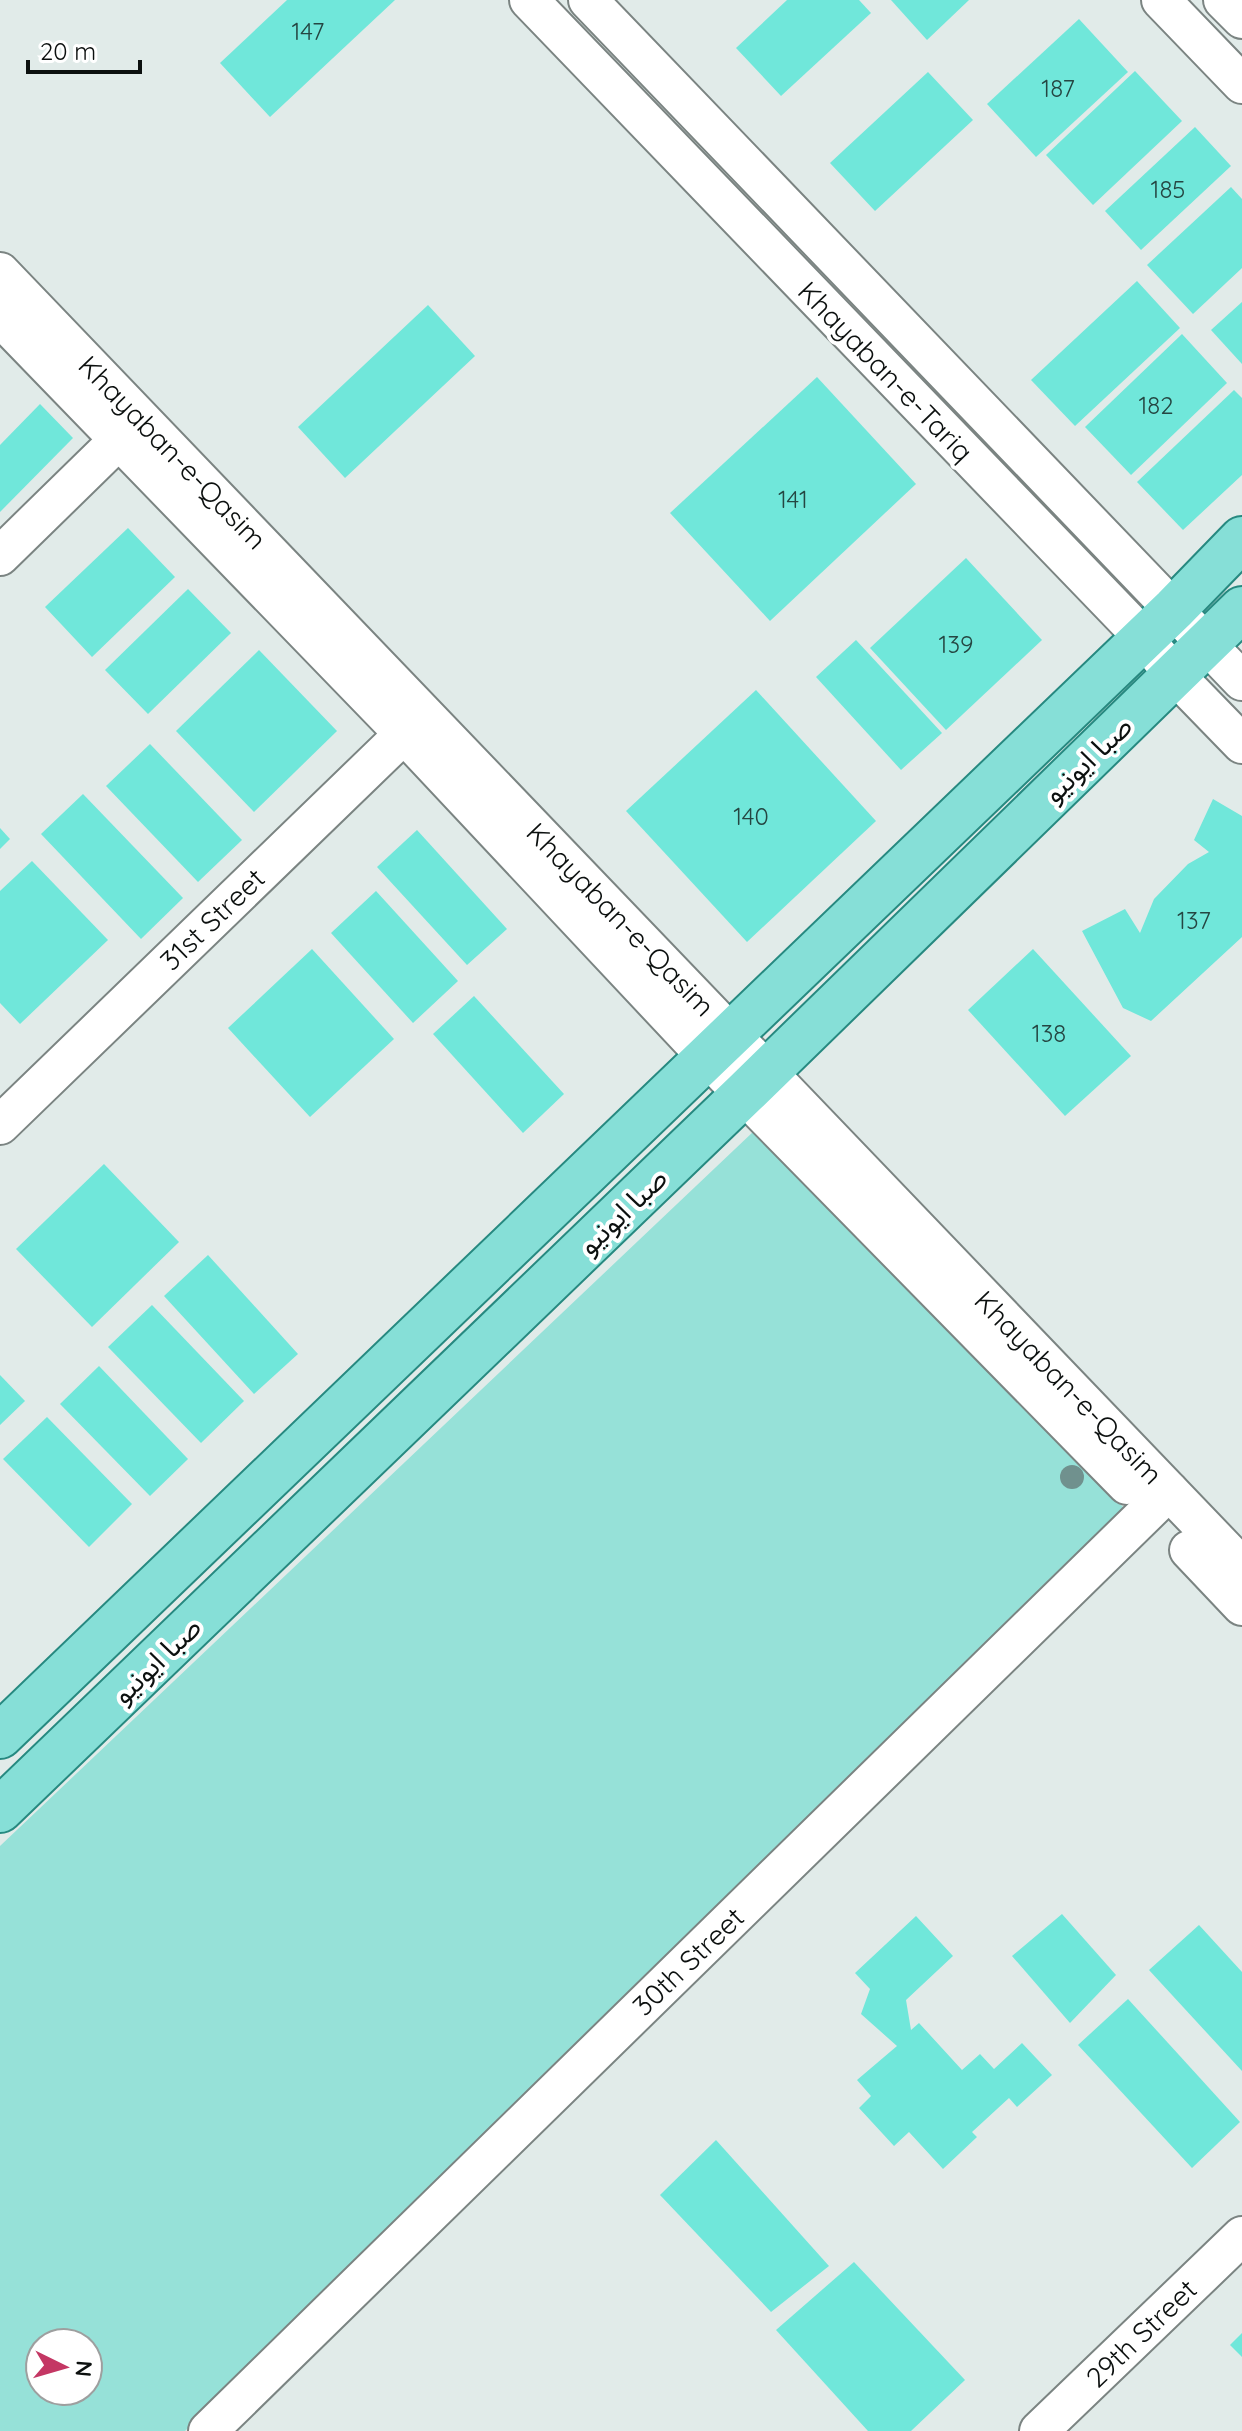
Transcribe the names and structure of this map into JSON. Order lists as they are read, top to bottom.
{
  "streets": {
    "main road": ["صبا ایونیو"],
    "street": [
      "Khayaban-e-Tariq",
      "Khayaban-e-Qasim",
      "31st Street",
      "30th Street",
      "29th Street"
    ]
  },
  "crossings": [
    ["Khayaban-e-Tariq", "صبا ایونیو"],
    ["Khayaban-e-Qasim", "صبا ایونیو"],
    ["Khayaban-e-Qasim", "31st Street"],
    ["Khayaban-e-Qasim", "30th Street"]
  ],
  "house_numbers": [
    "147",
    "187",
    "185",
    "182",
    "141",
    "139",
    "140",
    "137",
    "138"
  ],
  "scale_bar": "20 m",
  "north": "right"
}
